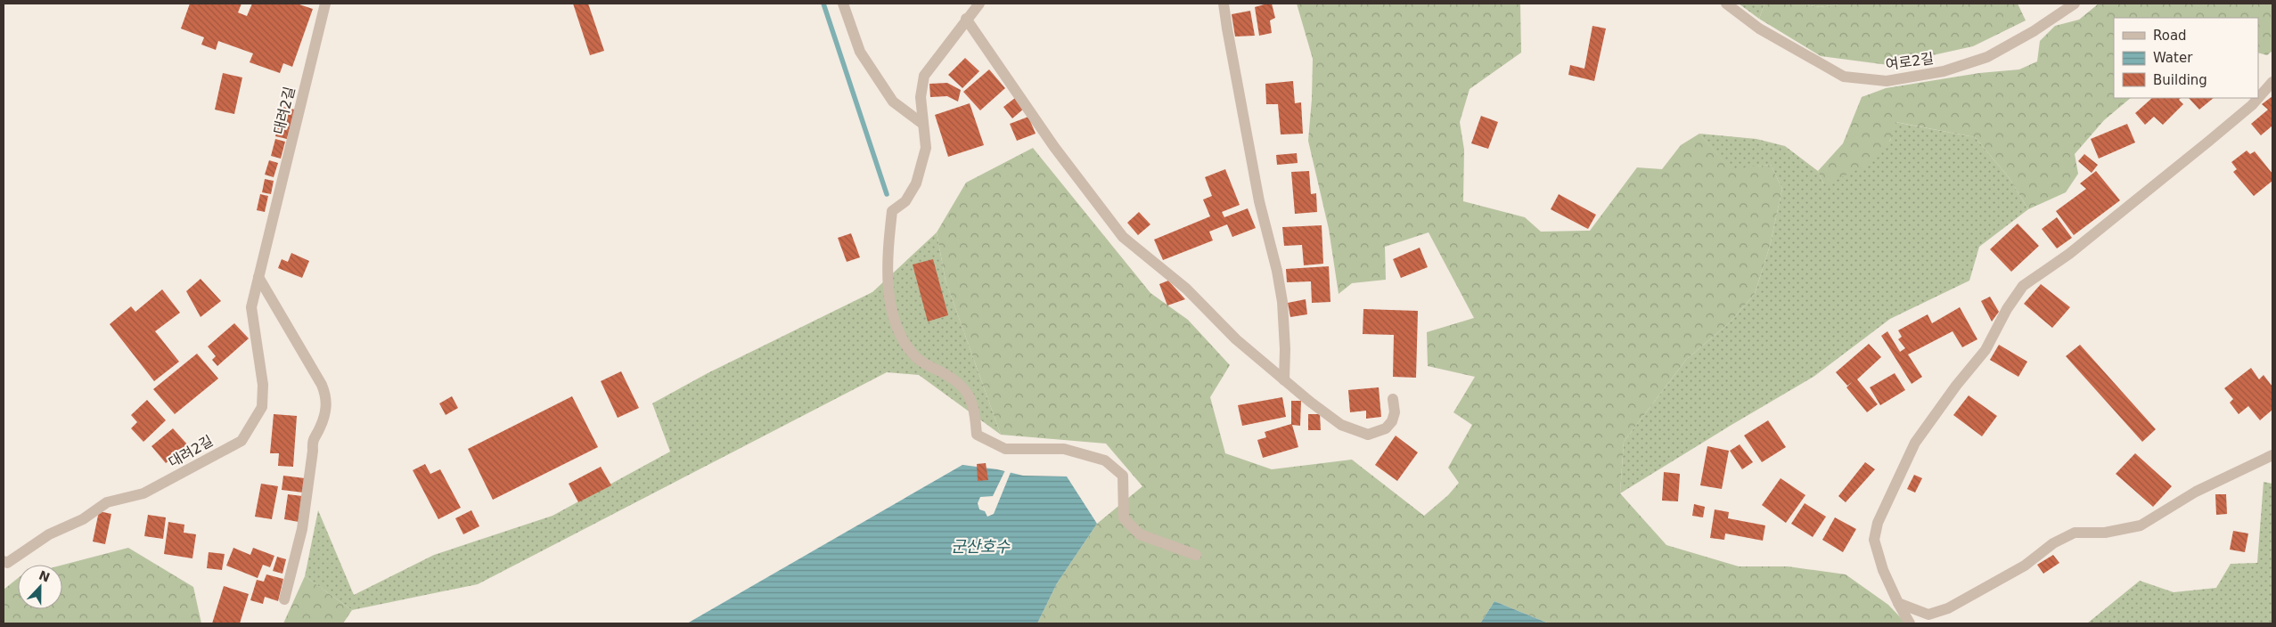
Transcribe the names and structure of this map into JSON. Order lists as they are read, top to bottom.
{
  "streets": {
    "street": ["여로2길", "대려2길"]
  },
  "water": ["군산호수"],
  "legend": ["Road", "Water", "Building"],
  "north": "top"
}
